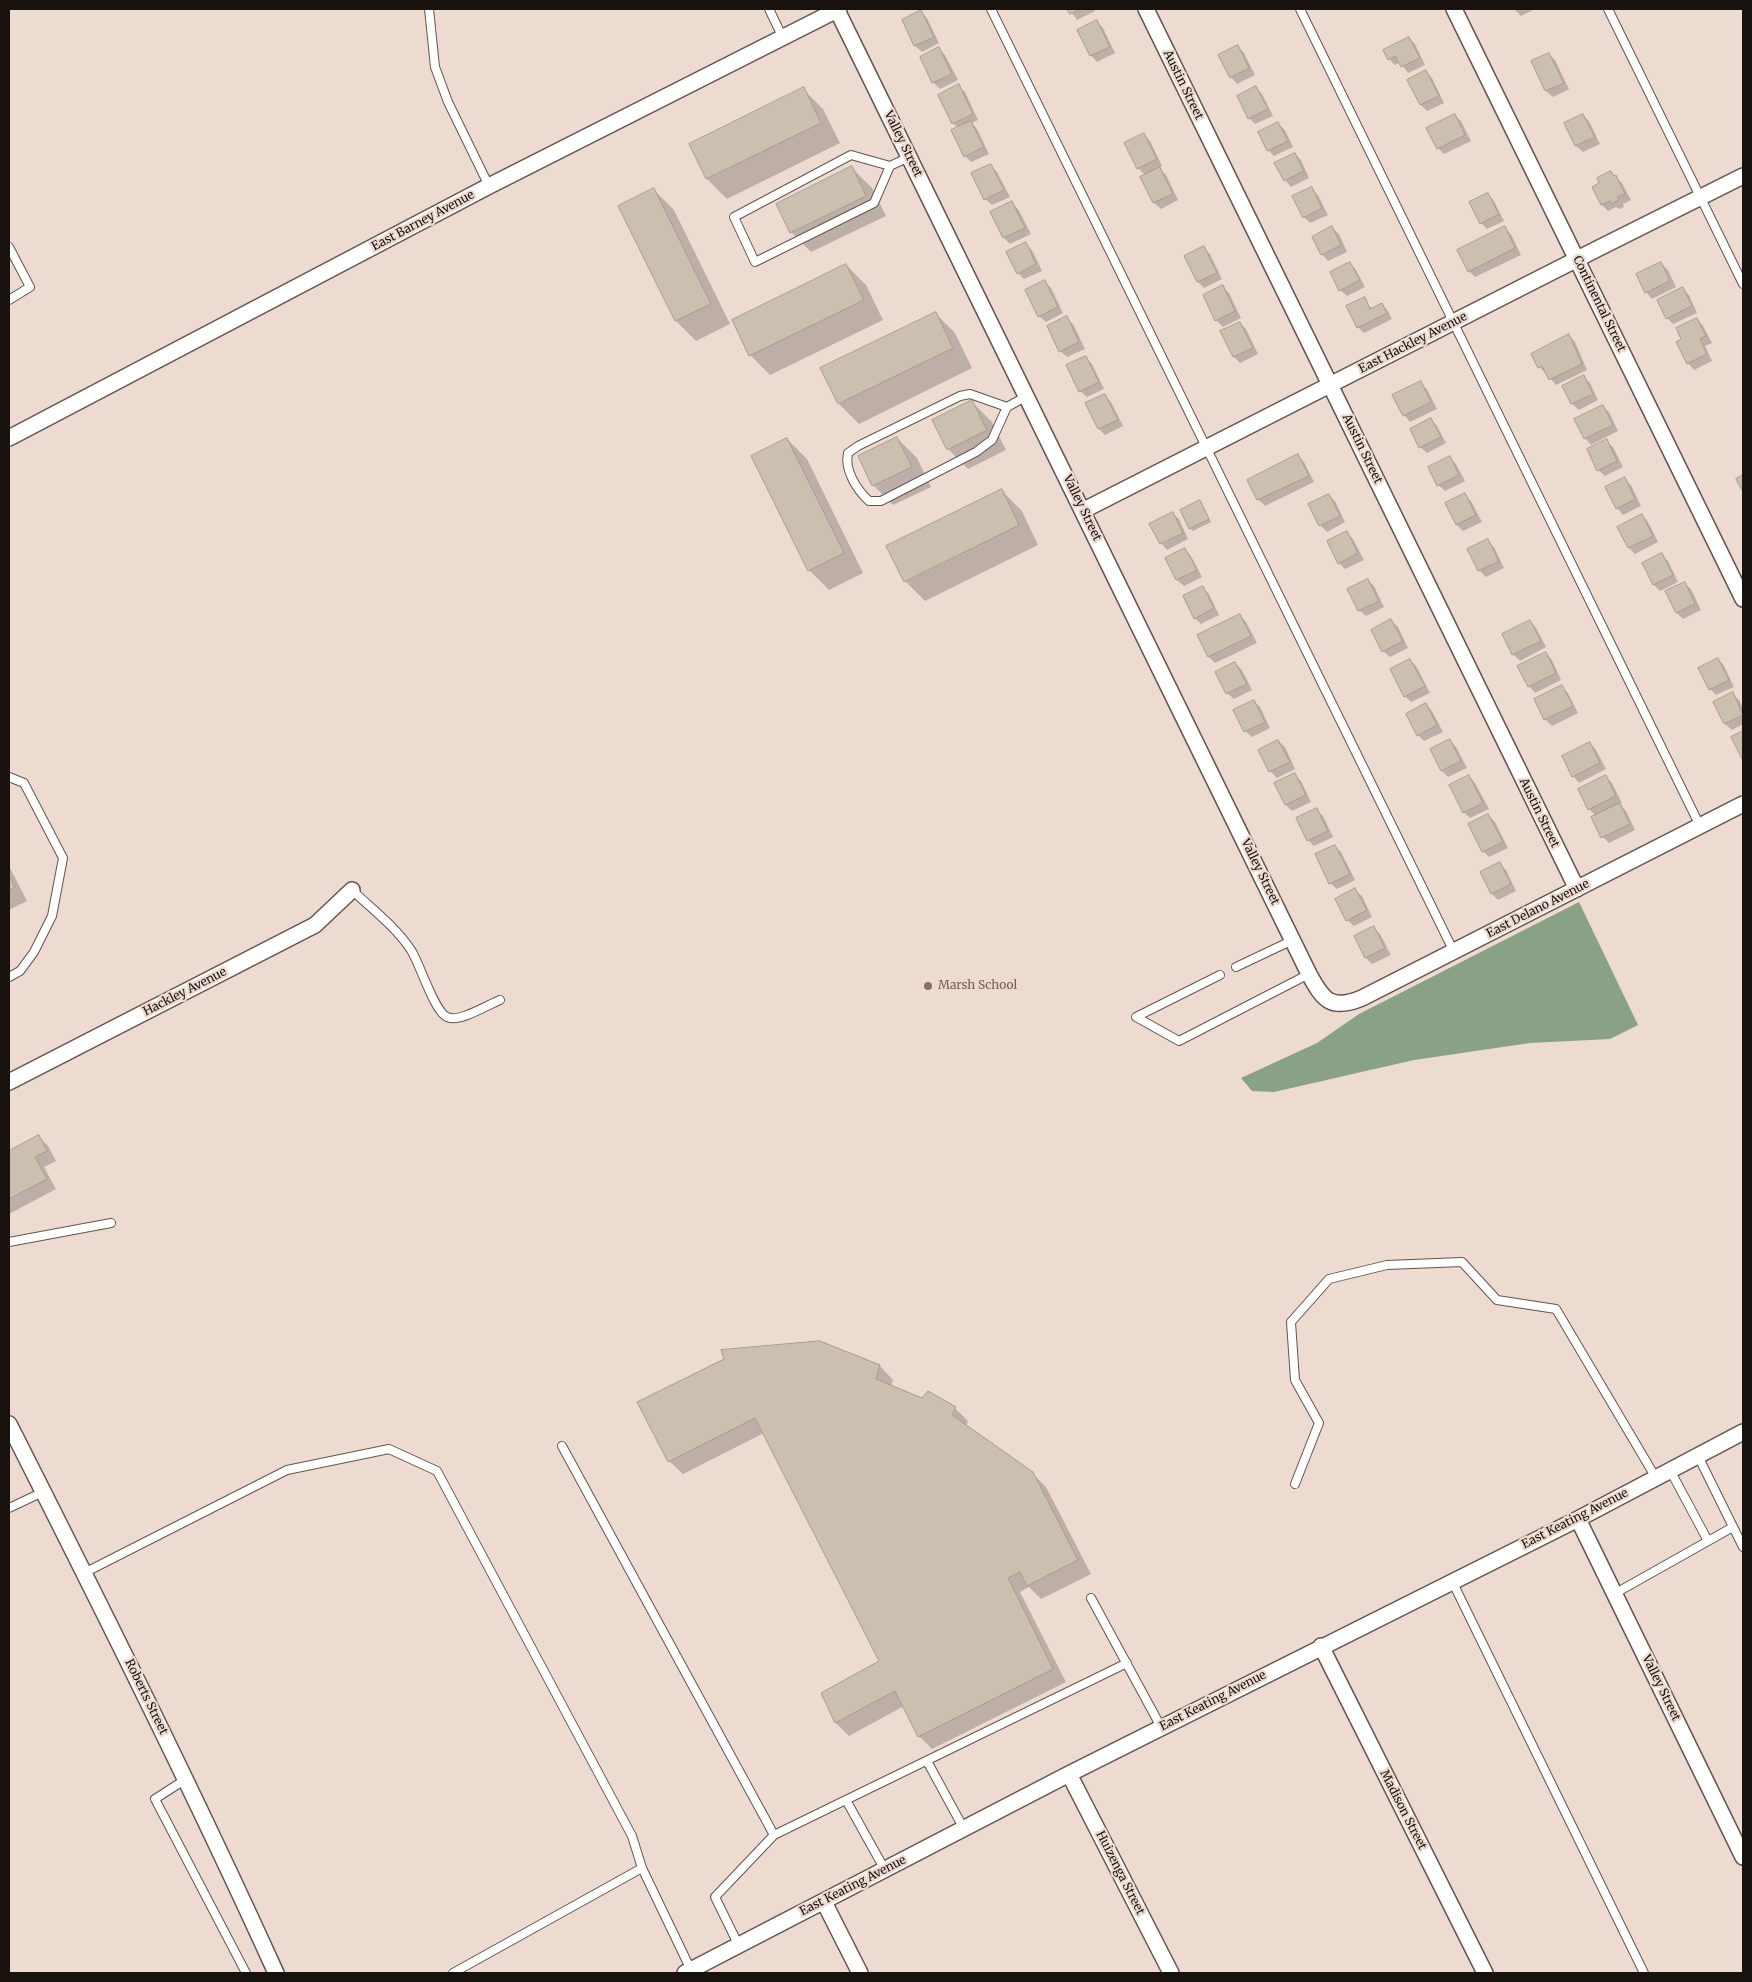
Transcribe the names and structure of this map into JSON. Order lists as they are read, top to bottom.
{
  "streets": {
    "street": [
      "Austin Street",
      "Valley Street",
      "East Barney Avenue",
      "Continental Street",
      "East Hackley Avenue",
      "East Delano Avenue",
      "Hackley Avenue",
      "East Keating Avenue",
      "Roberts Street",
      "Madison Street",
      "Huizenga Street"
    ]
  },
  "crossings": [
    ["Austin Street", "East Hackley Avenue"],
    ["Austin Street", "East Delano Avenue"],
    ["Valley Street", "East Barney Avenue"],
    ["Valley Street", "East Hackley Avenue"],
    ["Valley Street", "East Delano Avenue"],
    ["Valley Street", "East Keating Avenue"],
    ["Continental Street", "East Hackley Avenue"],
    ["East Keating Avenue", "Madison Street"],
    ["East Keating Avenue", "Huizenga Street"]
  ],
  "places": ["Marsh School"]
}
